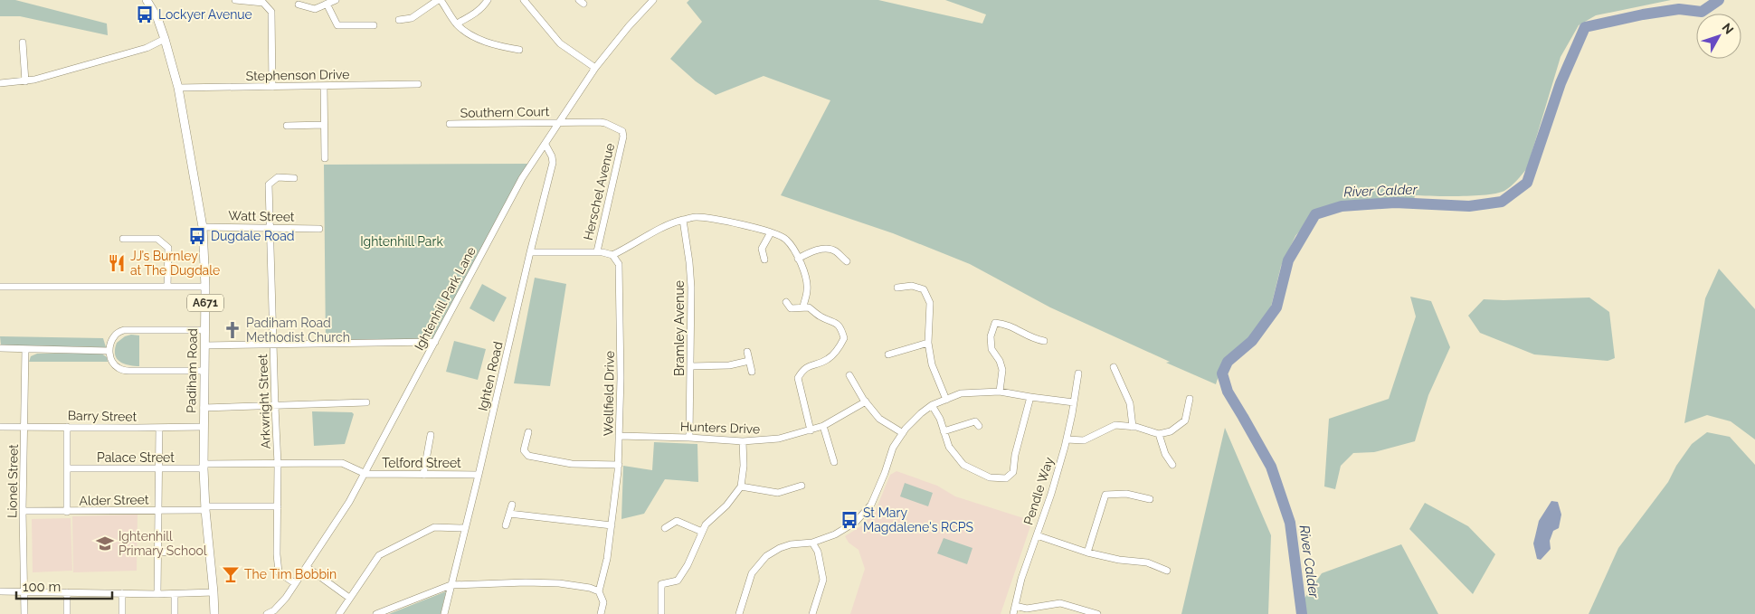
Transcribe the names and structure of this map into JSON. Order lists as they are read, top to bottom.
{
  "streets": {
    "main road": ["A671", "Padiham Road"],
    "street": [
      "Stephenson Drive",
      "Southern Court",
      "Herschel Avenue",
      "Watt Street",
      "Ightenhill Park Lane",
      "Bramley Avenue",
      "Ighten Road",
      "Wellfield Drive",
      "Arkwright Street",
      "Barry Street",
      "Hunters Drive",
      "Palace Street",
      "Telford Street",
      "Lionel Street",
      "Pendle Way",
      "Alder Street"
    ]
  },
  "crossings": [
    ["Stephenson Drive", "Padiham Road"],
    ["Southern Court", "Herschel Avenue"],
    ["Southern Court", "Ightenhill Park Lane"],
    ["Watt Street", "Padiham Road"],
    ["Watt Street", "Arkwright Street"],
    ["Ightenhill Park Lane", "Ighten Road"],
    ["Ightenhill Park Lane", "Arkwright Street"],
    ["Ightenhill Park Lane", "Palace Street"],
    ["Ightenhill Park Lane", "Telford Street"],
    ["Bramley Avenue", "Hunters Drive"],
    ["Padiham Road", "Barry Street"],
    ["Padiham Road", "Palace Street"],
    ["Padiham Road", "Alder Street"],
    ["Ighten Road", "Telford Street"],
    ["Wellfield Drive", "Hunters Drive"],
    ["Arkwright Street", "Palace Street"],
    ["Arkwright Street", "Alder Street"],
    ["Barry Street", "Lionel Street"],
    ["Palace Street", "Telford Street"],
    ["Lionel Street", "Alder Street"]
  ],
  "water": ["River Calder"],
  "parks": ["Ightenhill Park"],
  "places": {
    "bus stop": ["Lockyer Avenue", "Dugdale Road", "St Mary Magdalene's RCPS"],
    "restaurant": ["JJ’s Burnley at The Dugdale"],
    "church": ["Padiham Road Methodist Church"],
    "school or university": ["Ightenhill Primary School"],
    "bar": ["The Tim Bobbin"]
  },
  "scale_bar": "100 m",
  "north": "top right"
}
